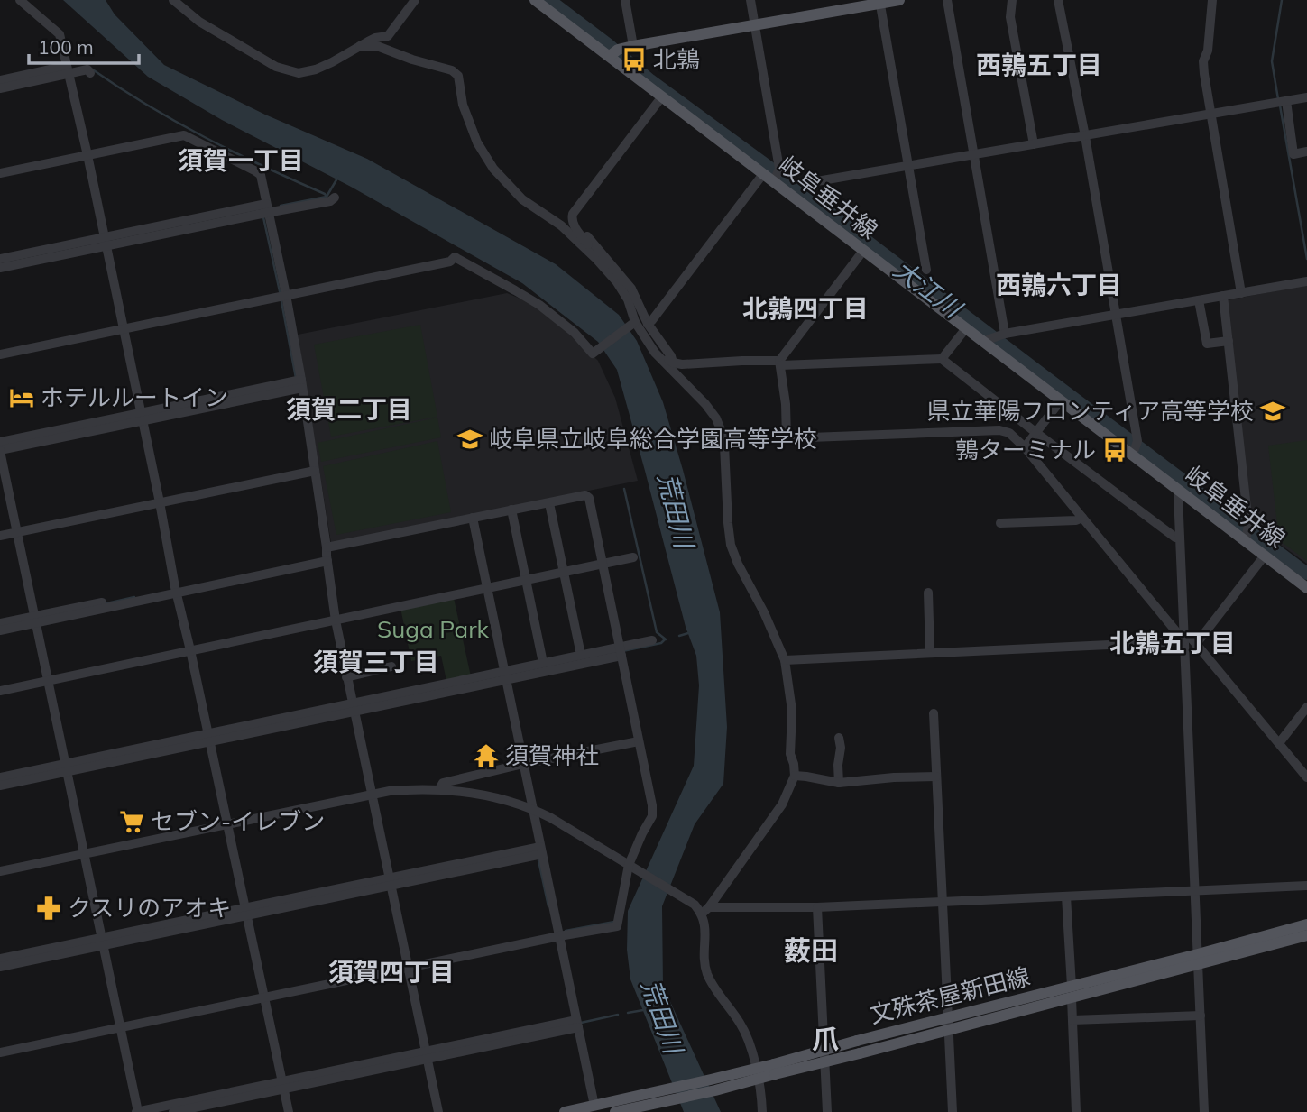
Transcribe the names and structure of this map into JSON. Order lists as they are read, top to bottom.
{
  "streets": {
    "main road": ["岐阜垂井線", "文殊茶屋新田線"]
  },
  "districts": [
    "西鶉五丁目",
    "須賀一丁目",
    "西鶉六丁目",
    "北鶉四丁目",
    "須賀二丁目",
    "北鶉五丁目",
    "須賀三丁目",
    "薮田",
    "須賀四丁目",
    "爪"
  ],
  "water": ["大江川", "荒田川"],
  "parks": ["Suga Park"],
  "places": {
    "bus stop": ["北鶉", "鶉ターミナル"],
    "hotel": ["ホテルルートイン"],
    "school or university": ["県立華陽フロンティア高等学校", "岐阜県立岐阜総合学園高等学校"],
    "temple": ["須賀神社"],
    "supermarket": ["セブン-イレブン"],
    "pharmacy": ["クスリのアオキ"]
  },
  "scale_bar": "100 m"
}
